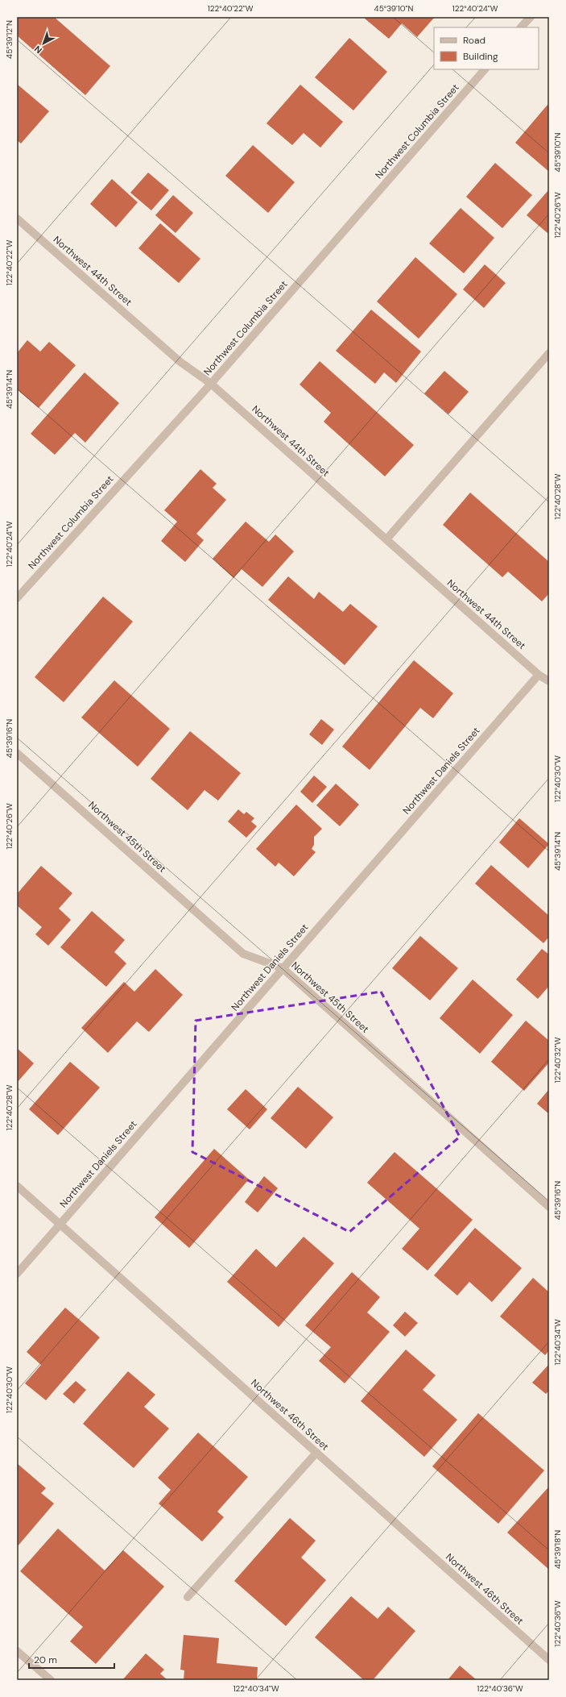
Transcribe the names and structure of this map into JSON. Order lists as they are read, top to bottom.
{
  "streets": {
    "street": [
      "Northwest Columbia Street",
      "Northwest 44th Street",
      "Northwest Daniels Street",
      "Northwest 45th Street",
      "Northwest 46th Street"
    ]
  },
  "crossings": [
    ["Northwest Columbia Street", "Northwest 44th Street"],
    ["Northwest 44th Street", "Northwest Daniels Street"],
    ["Northwest Daniels Street", "Northwest 45th Street"],
    ["Northwest Daniels Street", "Northwest 46th Street"]
  ],
  "legend": ["Road", "Building"],
  "scale_bar": "20 m",
  "north": "bottom left",
  "coordinates": [
    "122°40'22\"W",
    "45°39'10\"N",
    "122°40'24\"W",
    "45°39'12\"N",
    "122°40'26\"W",
    "45°39'14\"N",
    "122°40'28\"W",
    "45°39'16\"N",
    "122°40'30\"W",
    "122°40'32\"W",
    "122°40'34\"W",
    "45°39'18\"N",
    "122°40'36\"W"
  ]
}
